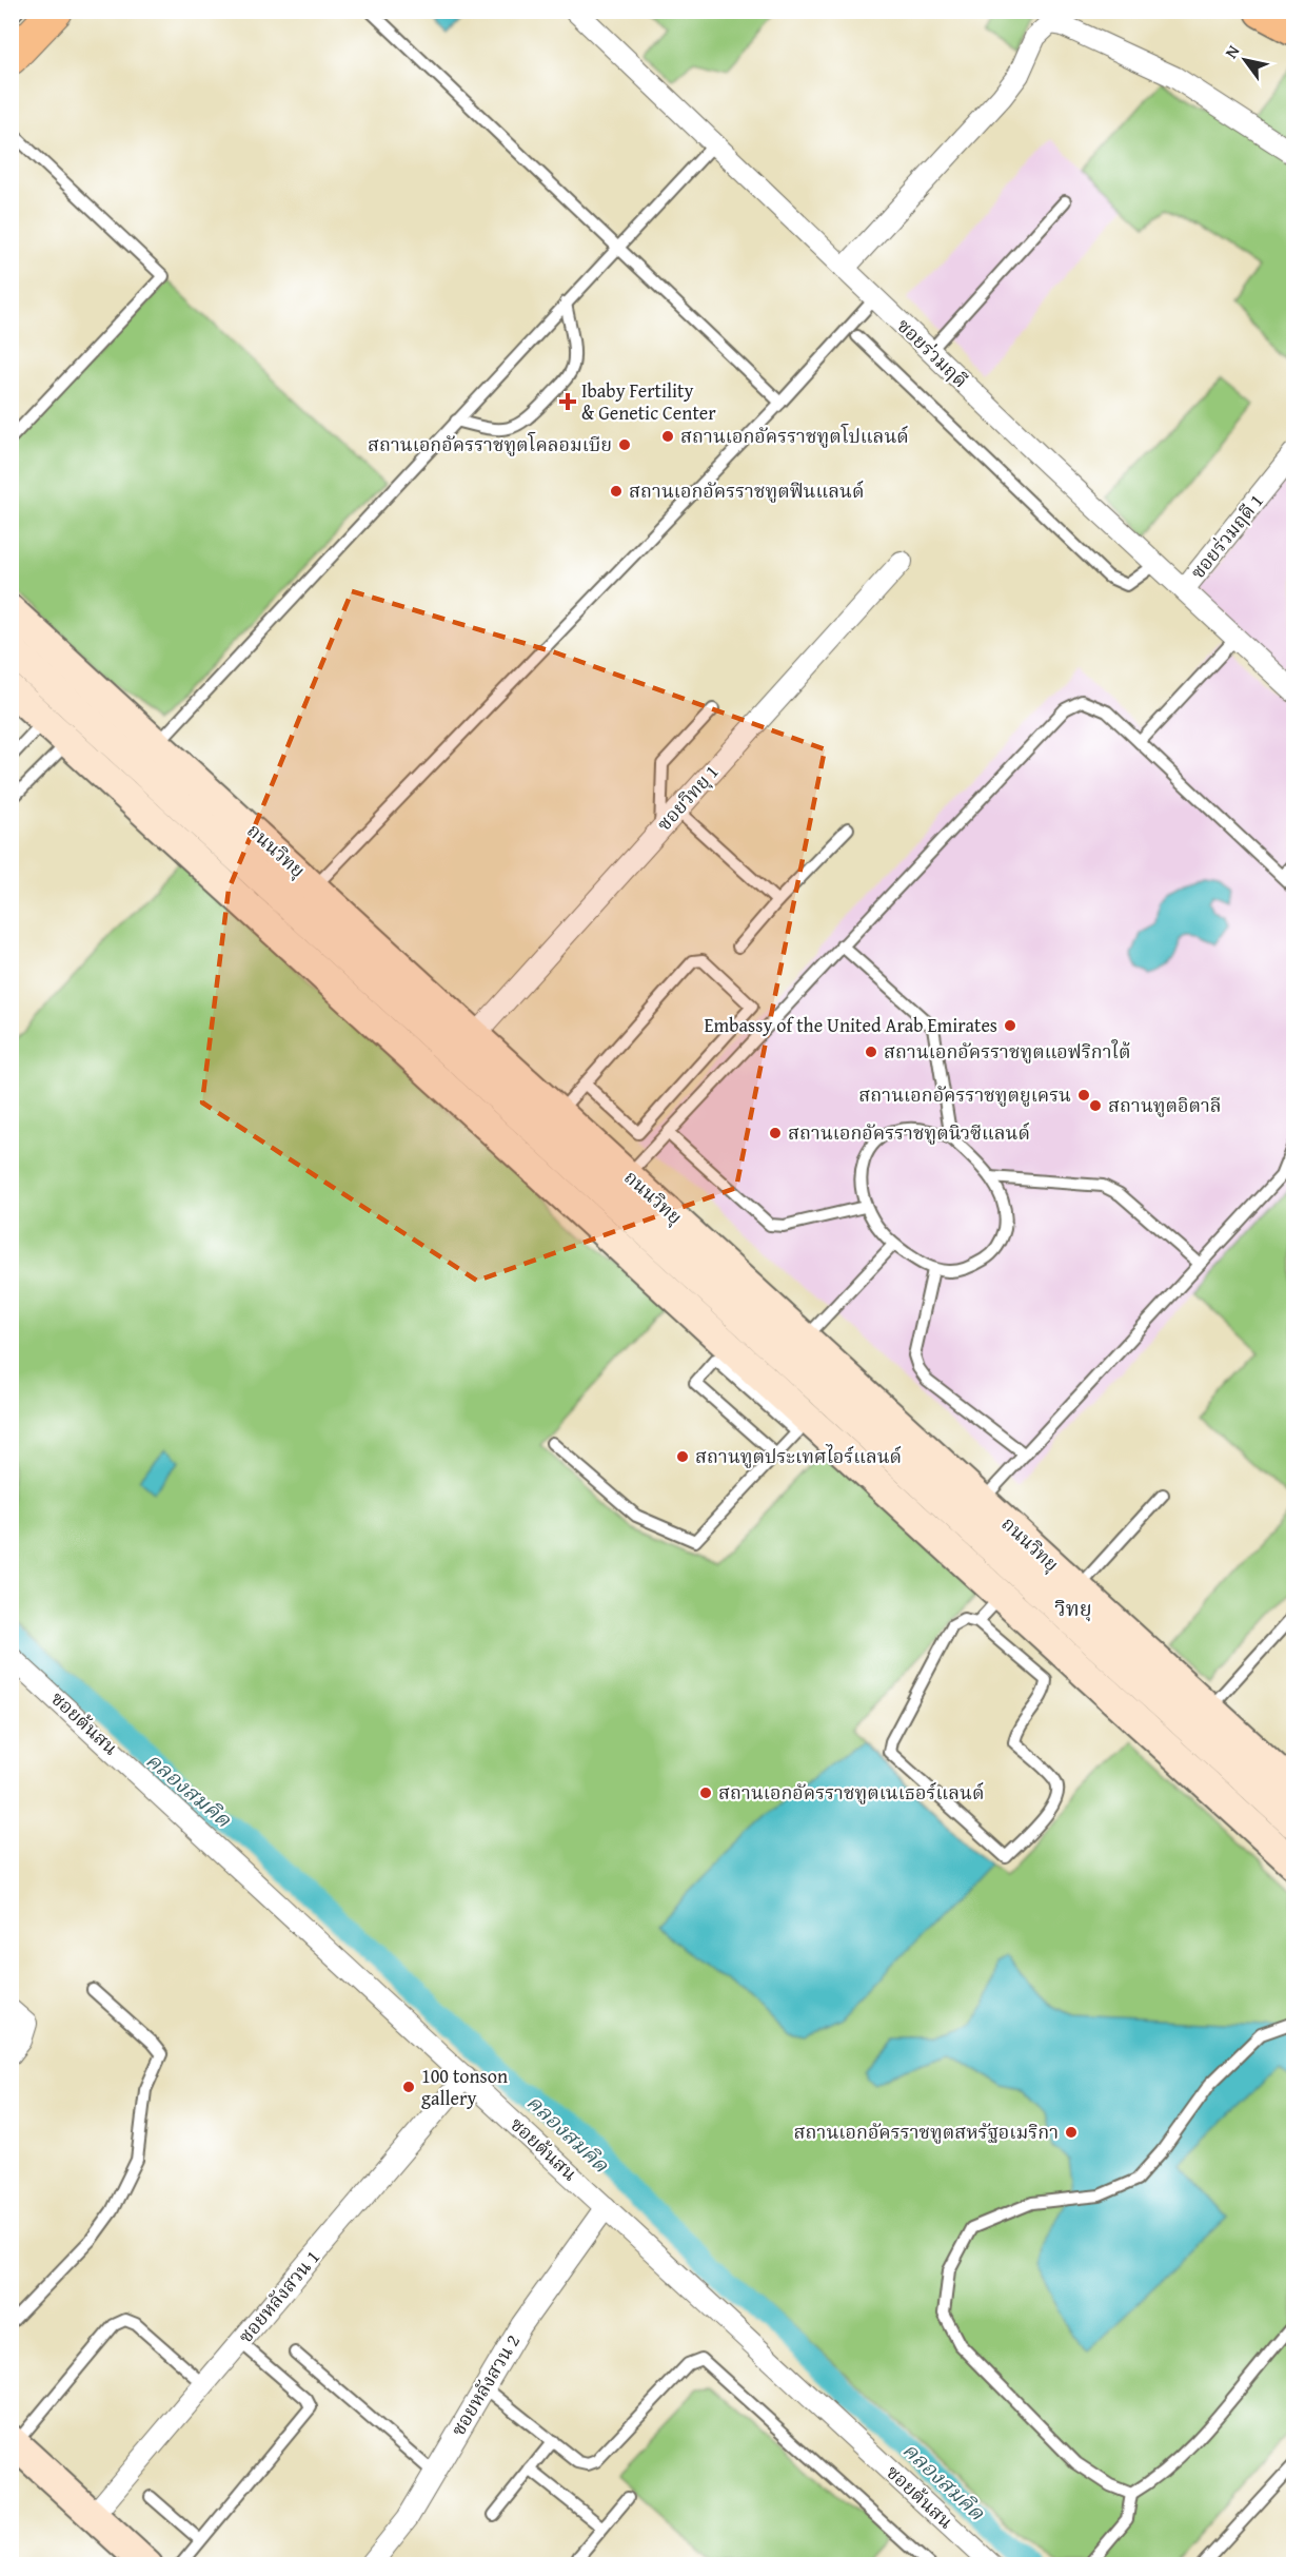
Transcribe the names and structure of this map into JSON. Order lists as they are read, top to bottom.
{
  "streets": {
    "main road": ["ถนนวิทยุ"],
    "street": [
      "ซอยร่วมฤดี",
      "ซอยร่วมฤดี 1",
      "ซอยวิทยุ 1",
      "ซอยต้นสน",
      "ซอยหลังสวน 1",
      "ซอยหลังสวน 2"
    ]
  },
  "crossings": [
    ["ซอยร่วมฤดี", "ซอยร่วมฤดี 1"],
    ["ซอยวิทยุ 1", "ถนนวิทยุ"],
    ["ซอยต้นสน", "ซอยหลังสวน 1"],
    ["ซอยต้นสน", "ซอยหลังสวน 2"]
  ],
  "districts": ["วิทยุ"],
  "water": ["คลองสมคิด"],
  "places": {
    "health": ["Ibaby Fertility & Genetic Center"],
    "other": [
      "สถานเอกอัครราชทูตโปแลนด์",
      "สถานเอกอัครราชทูตโคลอมเบีย",
      "สถานเอกอัครราชทูตฟินแลนด์",
      "Embassy of the United Arab Emirates",
      "สถานเอกอัครราชทูตแอฟริกาใต้",
      "สถานเอกอัครราชทูตยูเครน",
      "สถานทูตอิตาลี",
      "สถานเอกอัครราชทูตนิวซีแลนด์",
      "สถานทูตประเทศไอร์แลนด์",
      "สถานเอกอัครราชทูตเนเธอร์แลนด์",
      "100 tonson gallery",
      "สถานเอกอัครราชทูตสหรัฐอเมริกา"
    ]
  },
  "north": "top left"
}
